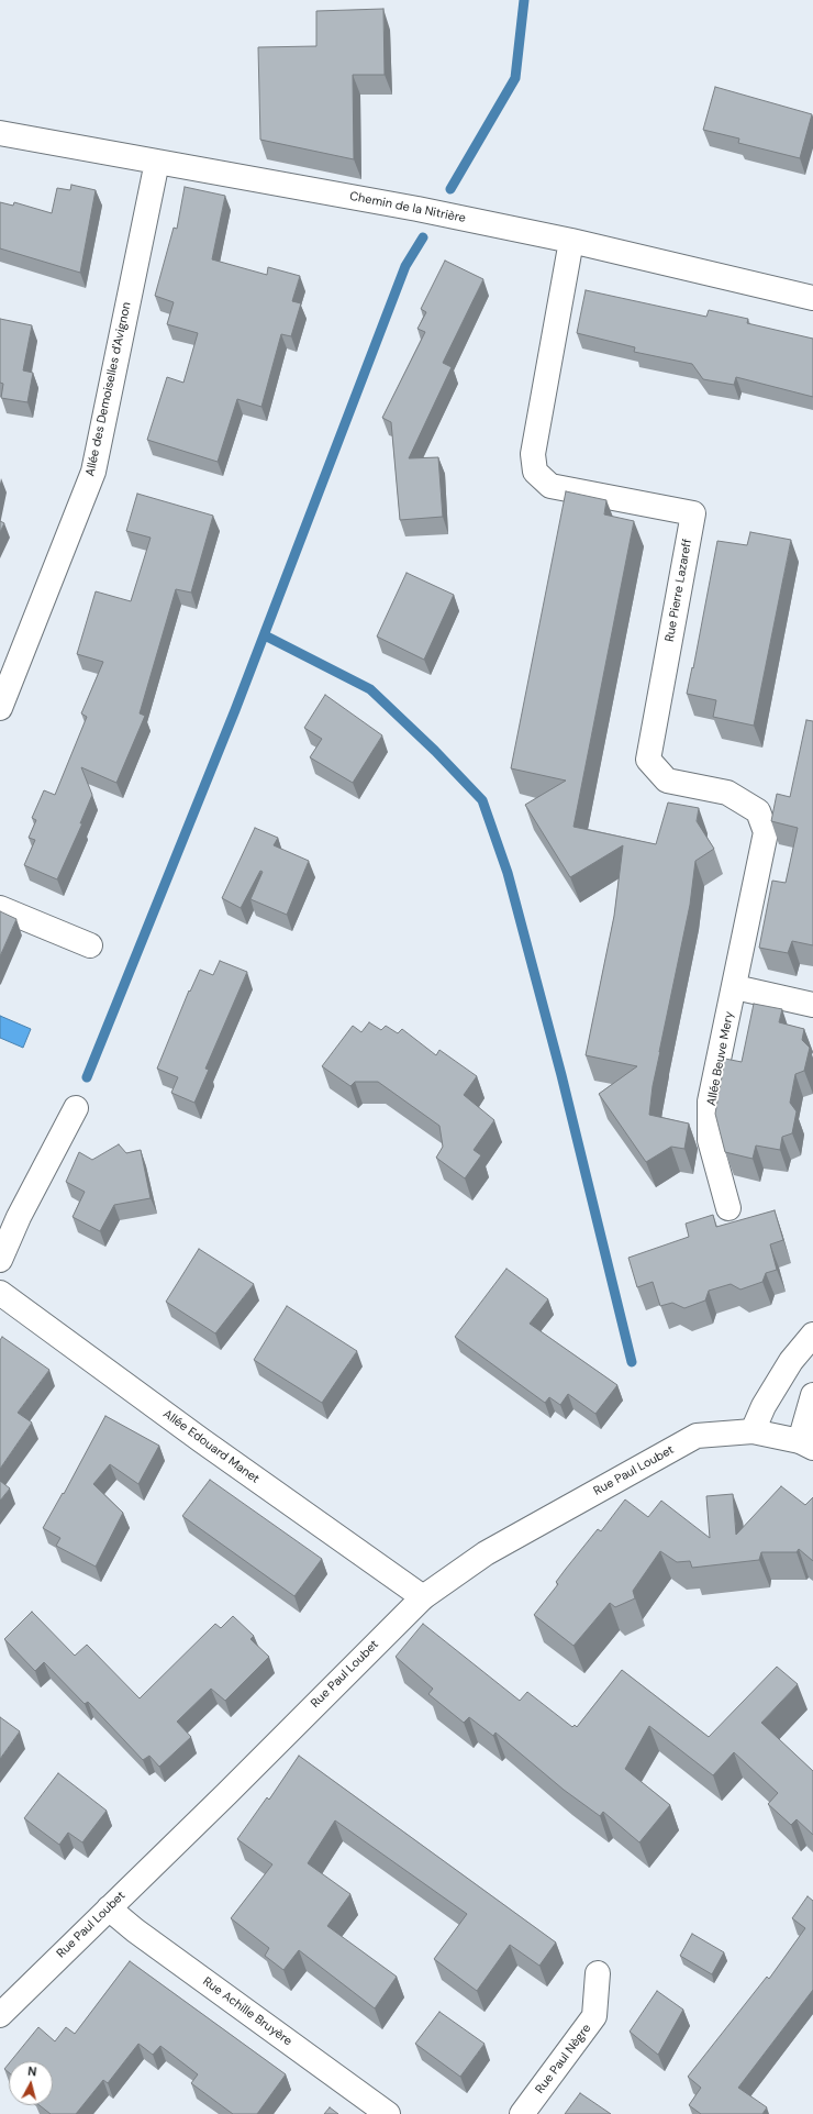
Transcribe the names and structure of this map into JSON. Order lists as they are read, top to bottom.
{
  "streets": {
    "street": [
      "Chemin de la Nitrière",
      "Allée des Demoiselles d'Avignon",
      "Rue Pierre Lazareff",
      "Allée Beuve Mery",
      "Allée Edouard Manet",
      "Rue Paul Loubet",
      "Rue Achille Bruyère",
      "Rue Paul Nègre"
    ]
  },
  "crossings": [
    ["Chemin de la Nitrière", "Allée des Demoiselles d'Avignon"],
    ["Chemin de la Nitrière", "Rue Pierre Lazareff"],
    ["Rue Pierre Lazareff", "Allée Beuve Mery"],
    ["Allée Edouard Manet", "Rue Paul Loubet"],
    ["Rue Paul Loubet", "Rue Achille Bruyère"]
  ],
  "north": "top"
}
